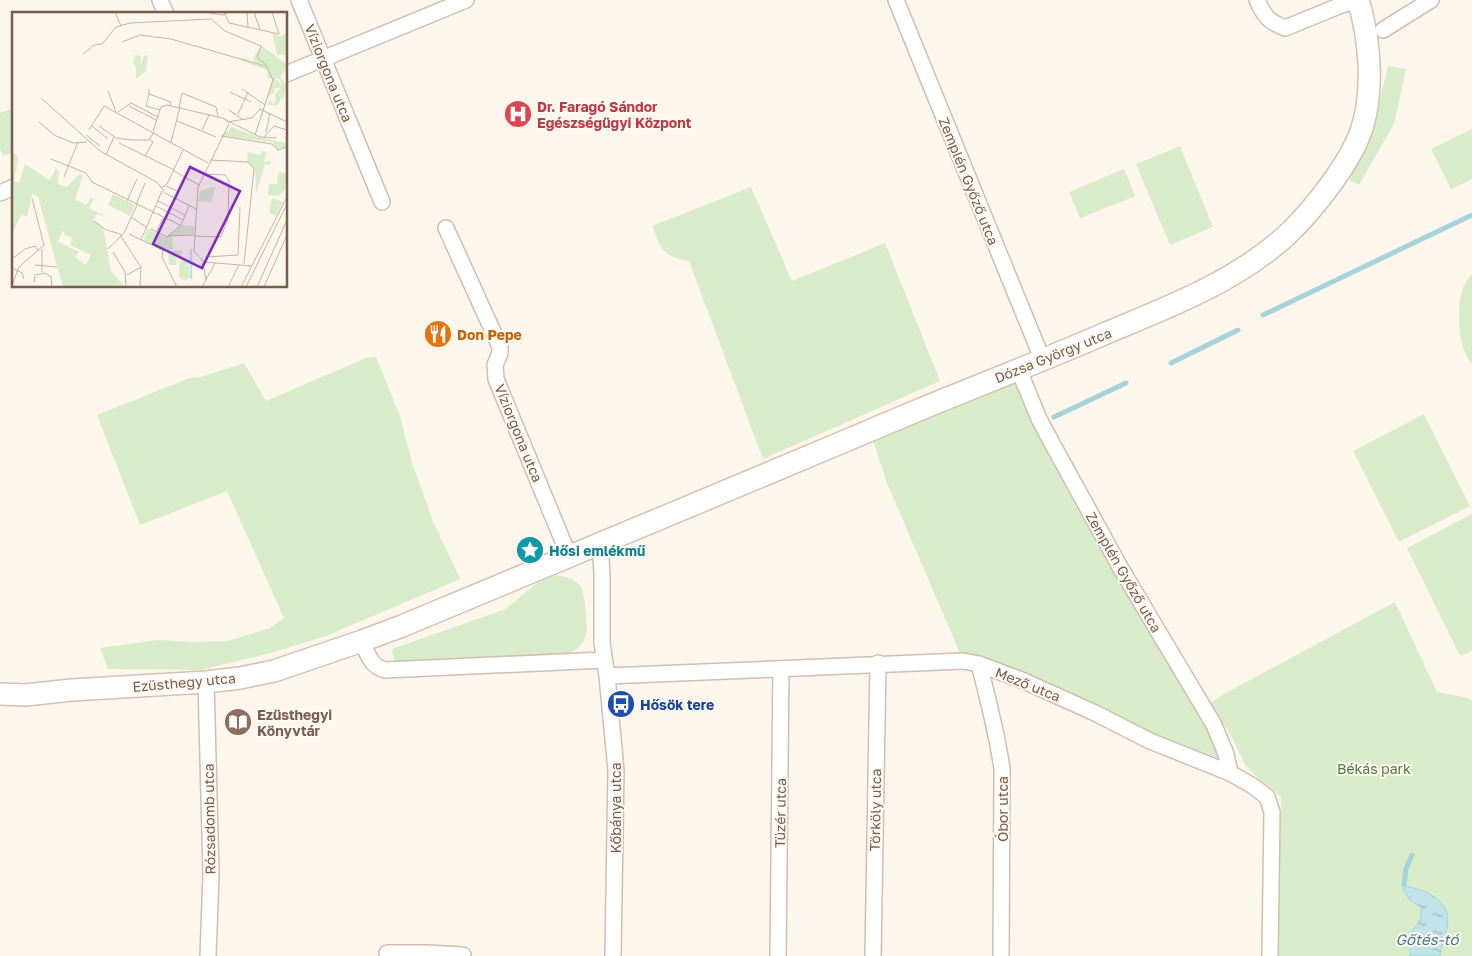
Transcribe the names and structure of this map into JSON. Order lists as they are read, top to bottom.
{
  "streets": {
    "street": [
      "Víziorgona utca",
      "Zemplén Győző utca",
      "Dózsa György utca",
      "Ezüsthegy utca",
      "Mező utca",
      "Kőbánya utca",
      "Óbor utca",
      "Törköly utca",
      "Tüzér utca",
      "Rózsadomb utca"
    ]
  },
  "crossings": [
    ["Víziorgona utca", "Ezüsthegy utca"],
    ["Zemplén Győző utca", "Dózsa György utca"],
    ["Zemplén Győző utca", "Mező utca"],
    ["Dózsa György utca", "Ezüsthegy utca"],
    ["Ezüsthegy utca", "Rózsadomb utca"],
    ["Mező utca", "Kőbánya utca"],
    ["Mező utca", "Óbor utca"],
    ["Mező utca", "Törköly utca"],
    ["Mező utca", "Tüzér utca"]
  ],
  "water": ["Gőtés-tó"],
  "parks": ["Békás park"],
  "places": {
    "hospital": ["Dr. Faragó Sándor Egészségügyi Központ"],
    "restaurant": ["Don Pepe"],
    "place": ["Hősi emlékmű"],
    "bus stop": ["Hősök tere"],
    "library": ["Ezüsthegyi Könyvtár"]
  }
}
